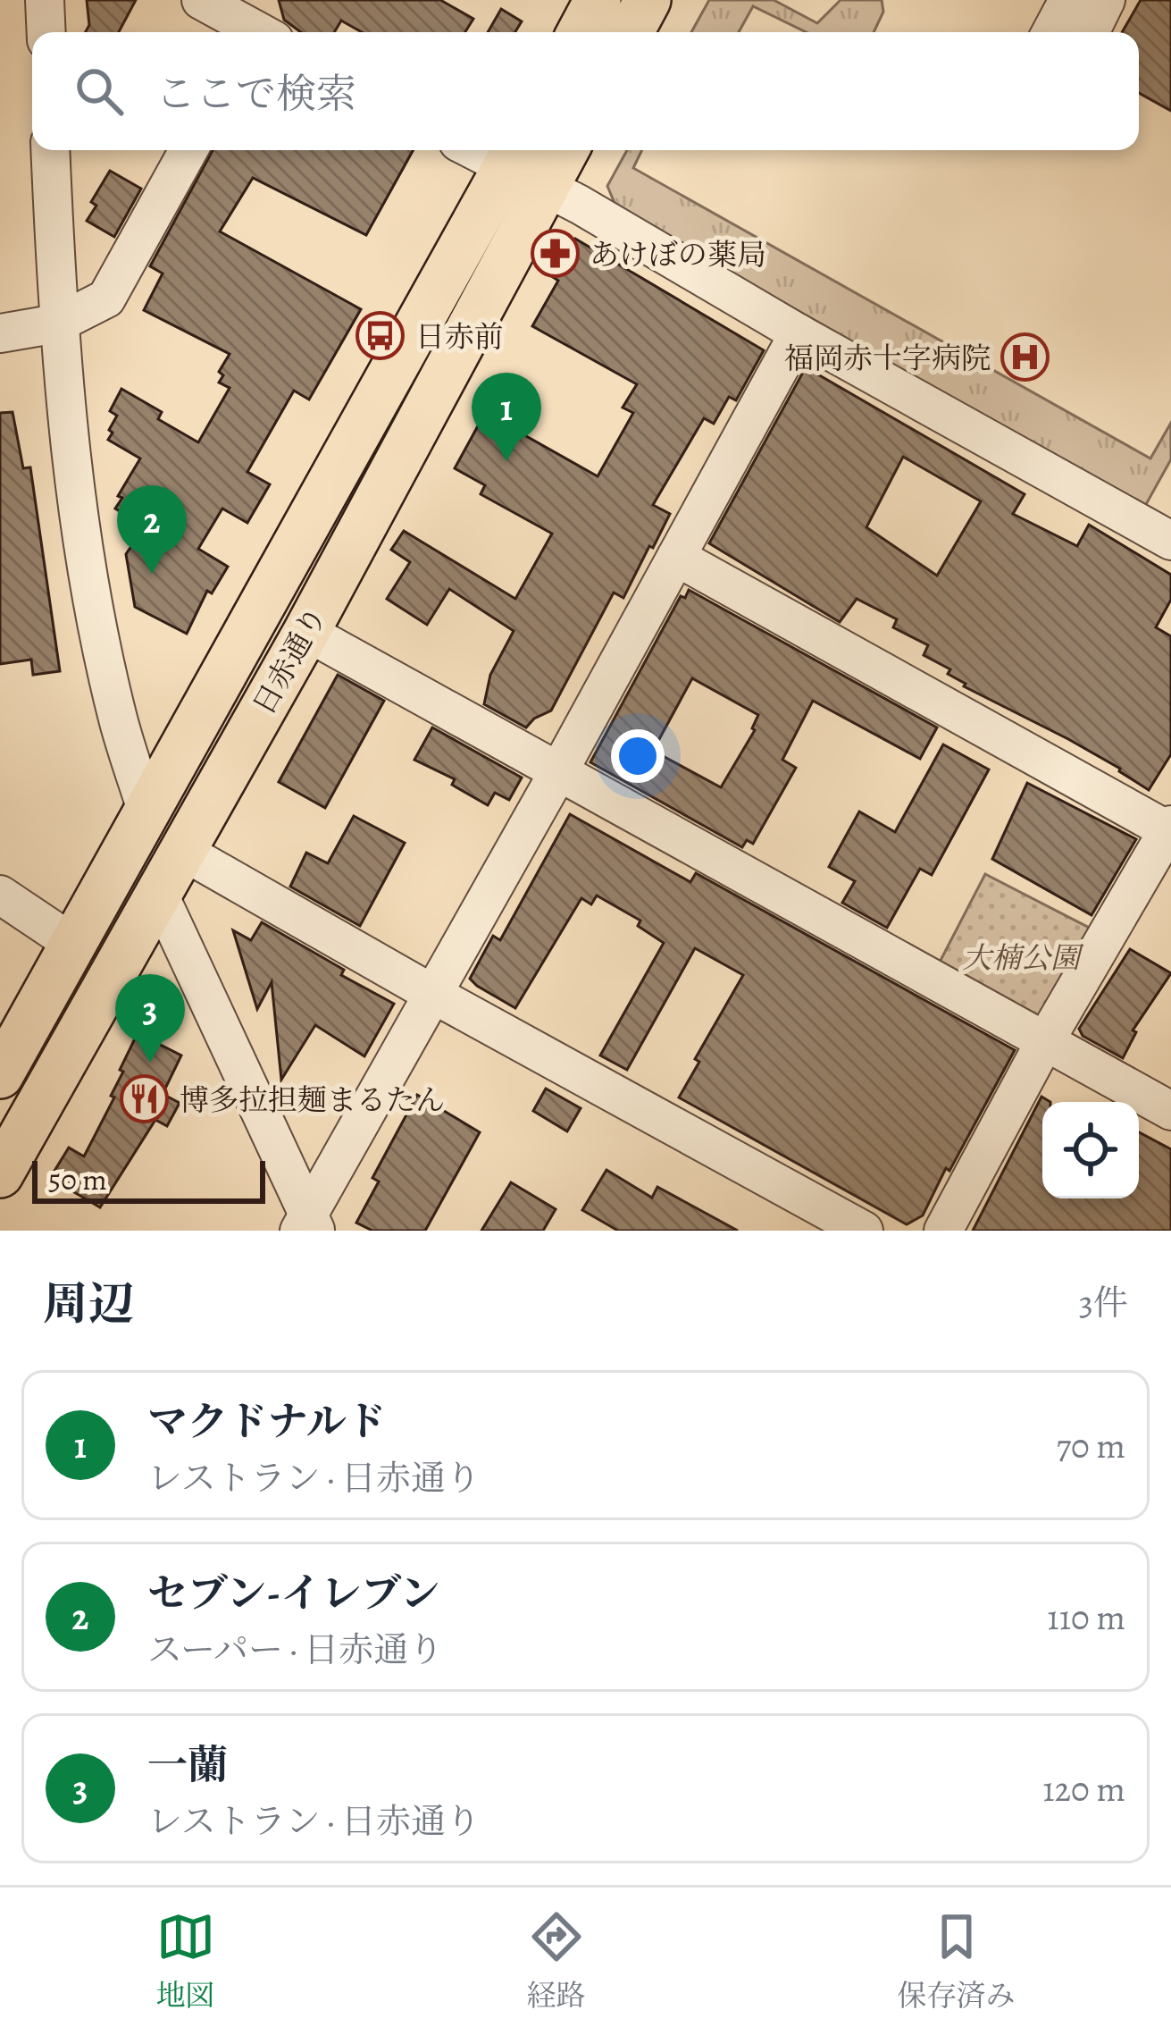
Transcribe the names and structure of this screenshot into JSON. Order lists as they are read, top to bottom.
{
  "streets": {
    "main road": ["日赤通り"]
  },
  "parks": ["大楠公園"],
  "places": {
    "pharmacy": ["あけぼの薬局"],
    "bus stop": ["日赤前"],
    "hospital": ["福岡赤十字病院"],
    "restaurant": ["博多拉担麺まるたん"]
  },
  "scale_bar": "50 m",
  "page": {
    "search": "ここで検索",
    "pins": ["1", "2", "3"],
    "scale": "50 m",
    "heading": ["周辺", "3件"],
    "list": [
      {
        "mark": "1",
        "name": "マクドナルド",
        "note": "レストラン · 日赤通り",
        "value": "70 m"
      },
      {
        "mark": "2",
        "name": "セブン-イレブン",
        "note": "スーパー · 日赤通り",
        "value": "110 m"
      },
      {
        "mark": "3",
        "name": "一蘭",
        "note": "レストラン · 日赤通り",
        "value": "120 m"
      }
    ],
    "nav": ["地図", "経路", "保存済み"]
  }
}
